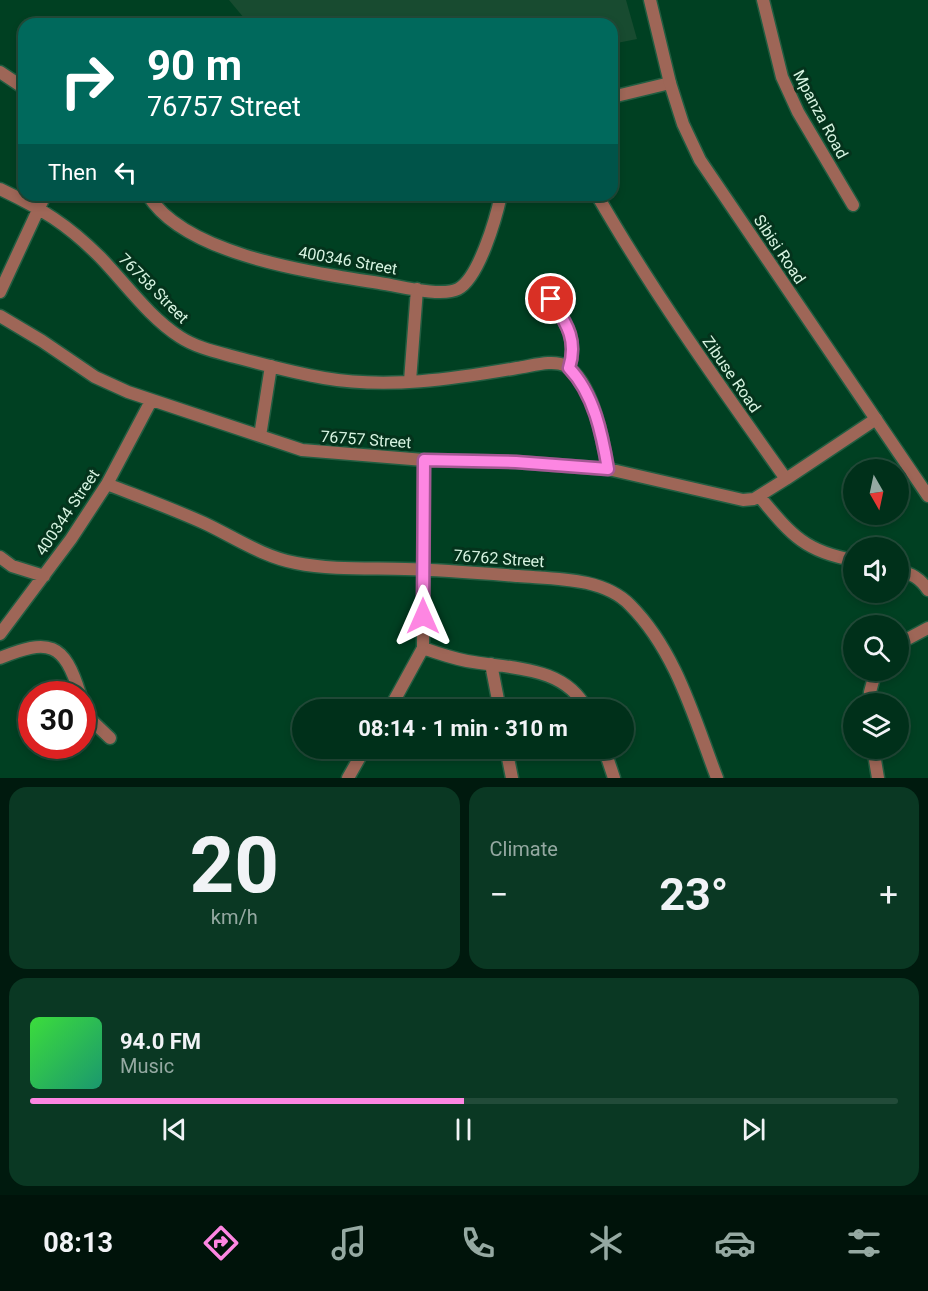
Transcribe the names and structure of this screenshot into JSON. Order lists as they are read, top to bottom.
{
  "streets": {
    "street": [
      "Mpanza Road",
      "Sibisi Road",
      "400346 Street",
      "76758 Street",
      "Zibuse Road",
      "76757 Street",
      "400344 Street",
      "76762 Street"
    ]
  },
  "crossings": [
    ["Zibuse Road", "76757 Street"],
    ["76757 Street", "400344 Street"],
    ["400344 Street", "76762 Street"]
  ],
  "north": "bottom",
  "page": {
    "turn": ["90 m", "76757 Street"],
    "then": "Then",
    "limit": "30",
    "trip": "08:14 · 1 min · 310 m",
    "tile": [
      ["20", "km/h"],
      "Climate"
    ],
    "heat": ["−", "23°", "+"],
    "song": ["94.0 FM", "Music"],
    "tabs": "08:13"
  }
}
